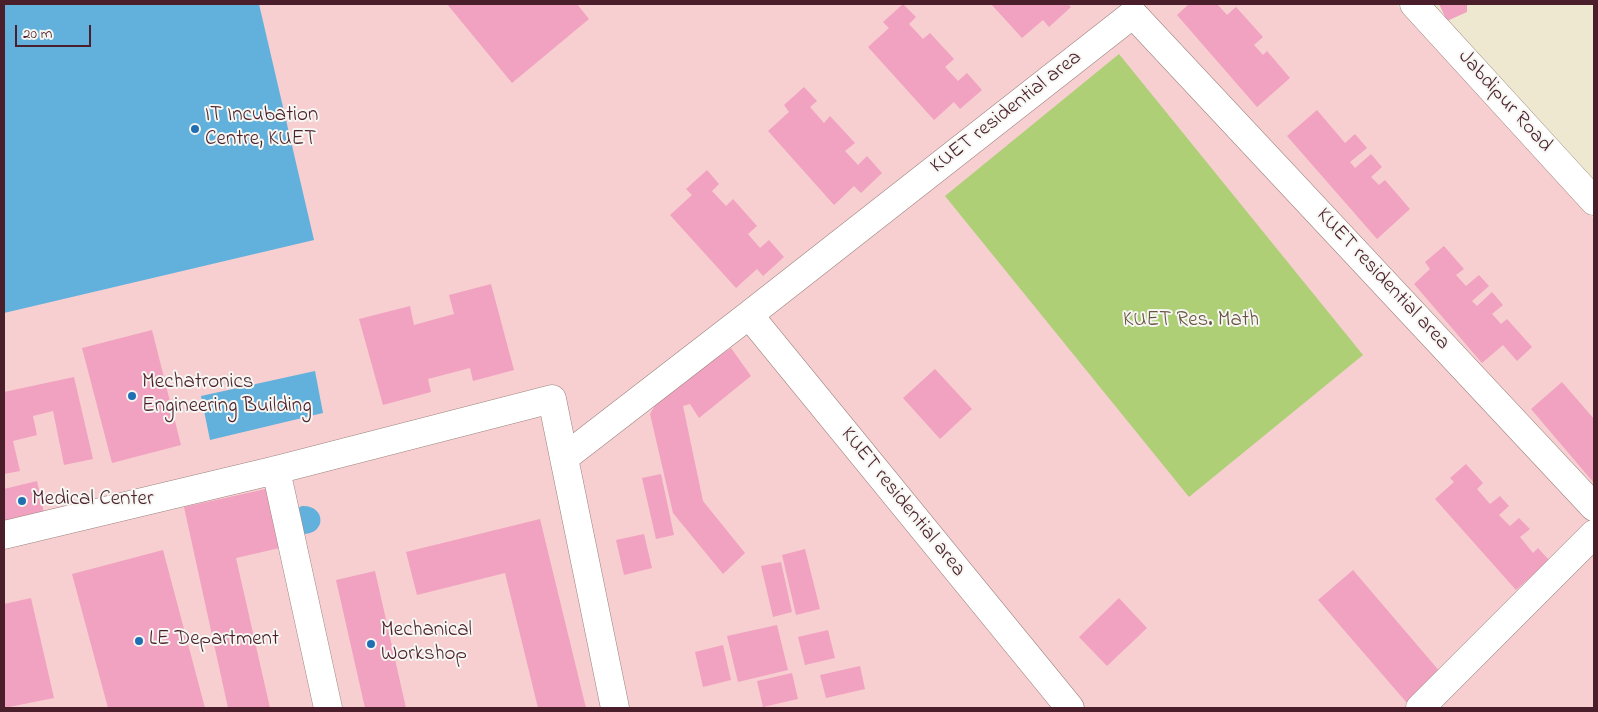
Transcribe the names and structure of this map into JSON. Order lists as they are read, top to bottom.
{
  "streets": {
    "street": ["Jabdipur Road", "KUET residential area"]
  },
  "parks": ["KUET Res. Math"],
  "places": [
    "IT Incubation Centre, KUET",
    "Mechatronics Engineering Building",
    "Medical Center",
    "LE Department",
    "Mechanical Workshop"
  ],
  "scale_bar": "20 m"
}
